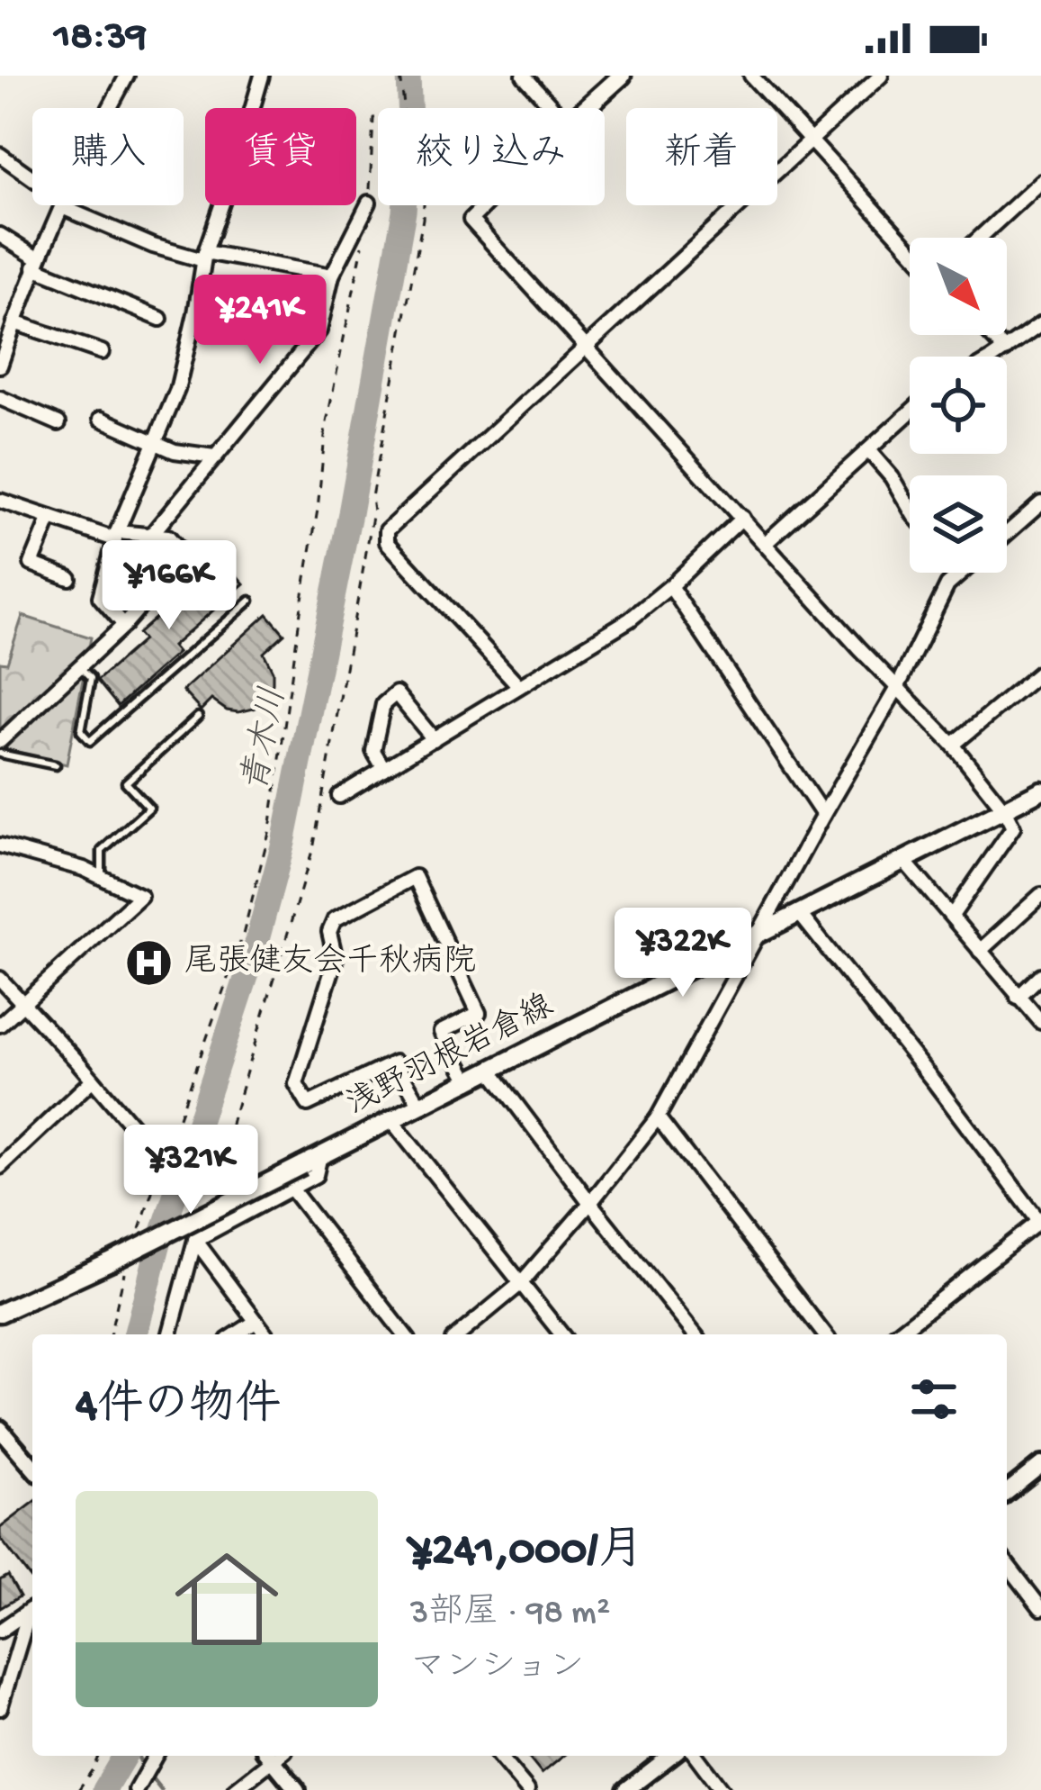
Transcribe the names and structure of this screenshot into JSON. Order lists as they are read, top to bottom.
{
  "streets": {
    "main road": ["浅野羽根岩倉線"]
  },
  "water": ["青木川"],
  "places": {
    "hospital": ["尾張健友会千秋病院"]
  },
  "north": "bottom right",
  "page": {
    "status": "18:39",
    "chip": [
      "購入",
      "賃貸",
      "絞り込み",
      "新着"
    ],
    "price": [
      "¥241K",
      "¥166K",
      "¥322K",
      "¥321K"
    ],
    "heading": "4件の物件",
    "list": [
      {
        "name": "¥241,000/月",
        "note": "3部屋 · 98 m² · マンション"
      }
    ]
  }
}
